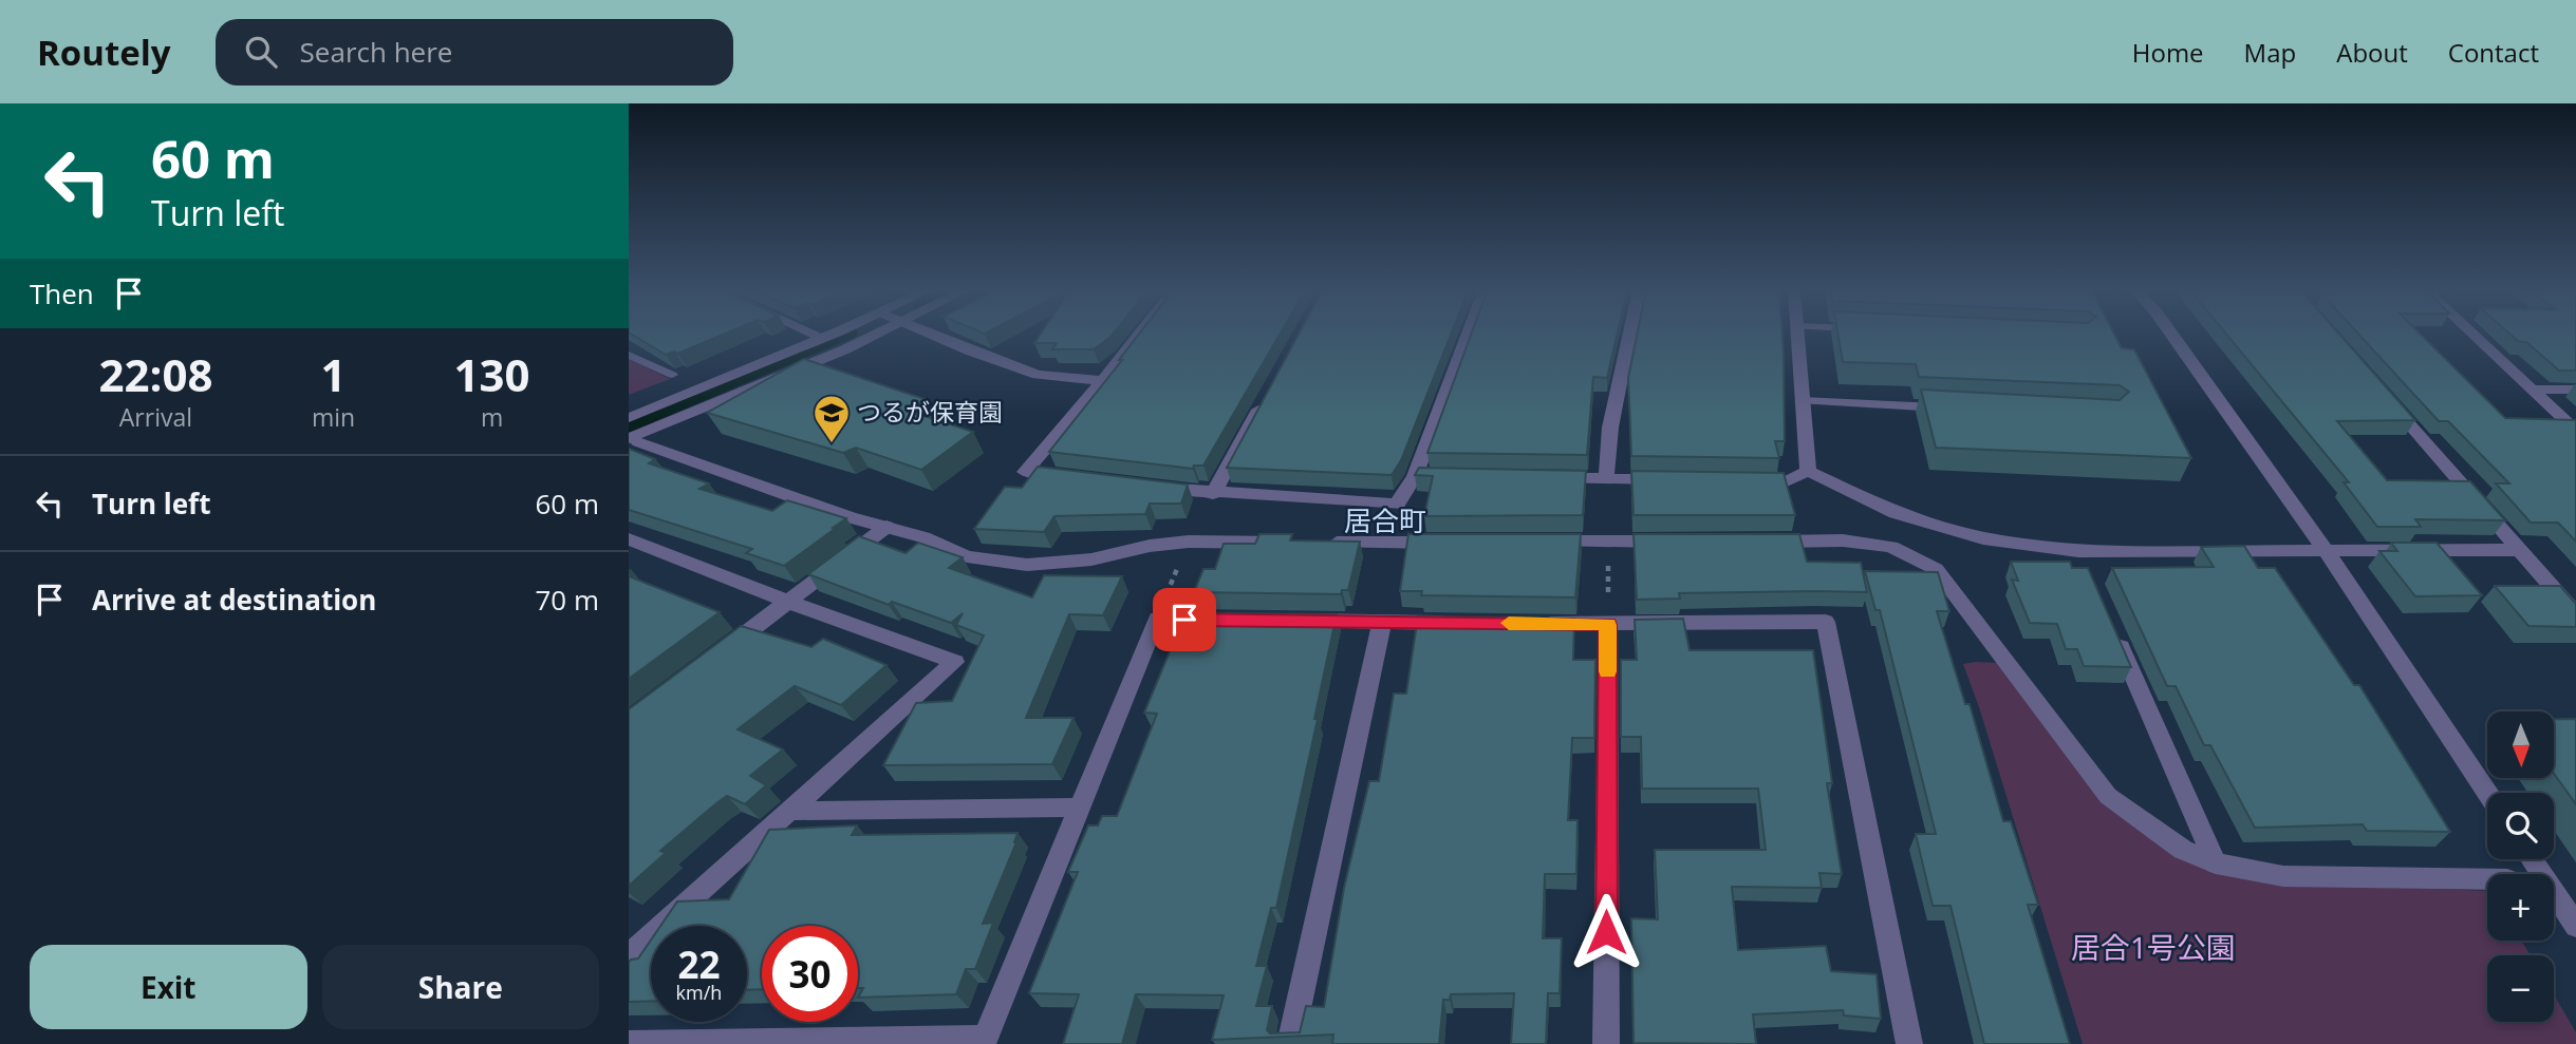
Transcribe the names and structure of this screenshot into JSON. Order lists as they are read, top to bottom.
{
  "districts": ["居合町"],
  "parks": ["居合1号公園"],
  "places": {
    "school or university": ["つるが保育園"]
  },
  "north": "bottom",
  "page": {
    "header": "Routely",
    "search": "Search here",
    "nav": [
      "Home",
      "Map",
      "About",
      "Contact"
    ],
    "turn": ["60 m", "Turn left"],
    "then": "Then",
    "eta": [
      "22:08",
      "Arrival",
      "1",
      "min",
      "130",
      "m"
    ],
    "list": [
      {
        "name": "Turn left",
        "value": "60 m"
      },
      {
        "name": "Arrive at destination",
        "value": "70 m"
      }
    ],
    "map_buttons": ["+", "−"],
    "speed": "22 km/h",
    "limit": "30",
    "buttons": ["Exit", "Share"]
  }
}
